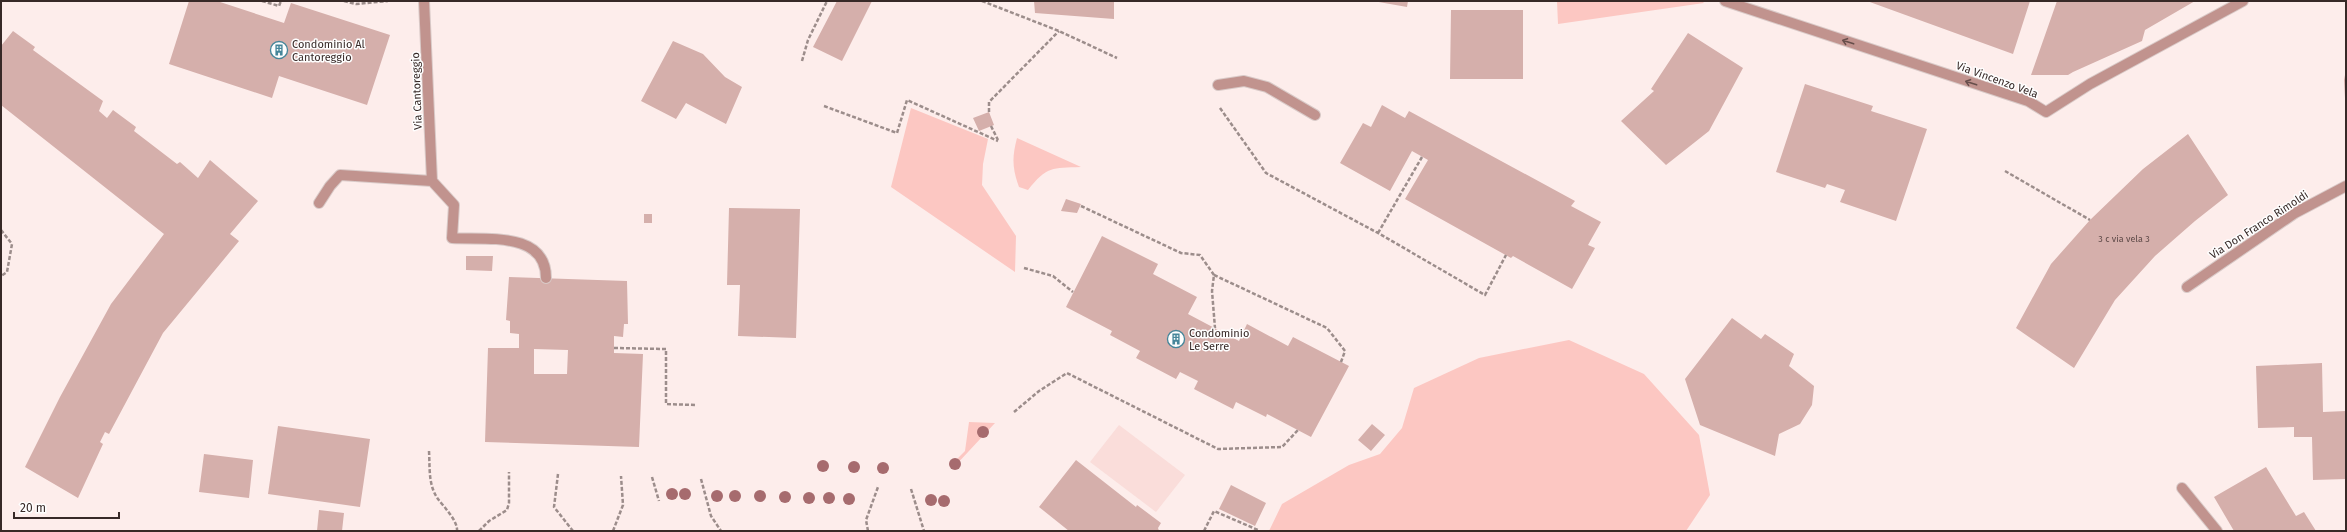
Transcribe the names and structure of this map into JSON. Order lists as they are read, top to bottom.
{
  "streets": {
    "street": ["Via Vincenzo Vela", "Via Cantoreggio", "Via Don Franco Rimoldi"]
  },
  "one_way": ["Via Vincenzo Vela"],
  "places": {
    "building": ["Condominio Al Cantoreggio", "Condominio Le Serre"]
  },
  "house_numbers": ["3 c via vela 3"],
  "scale_bar": "20 m"
}
